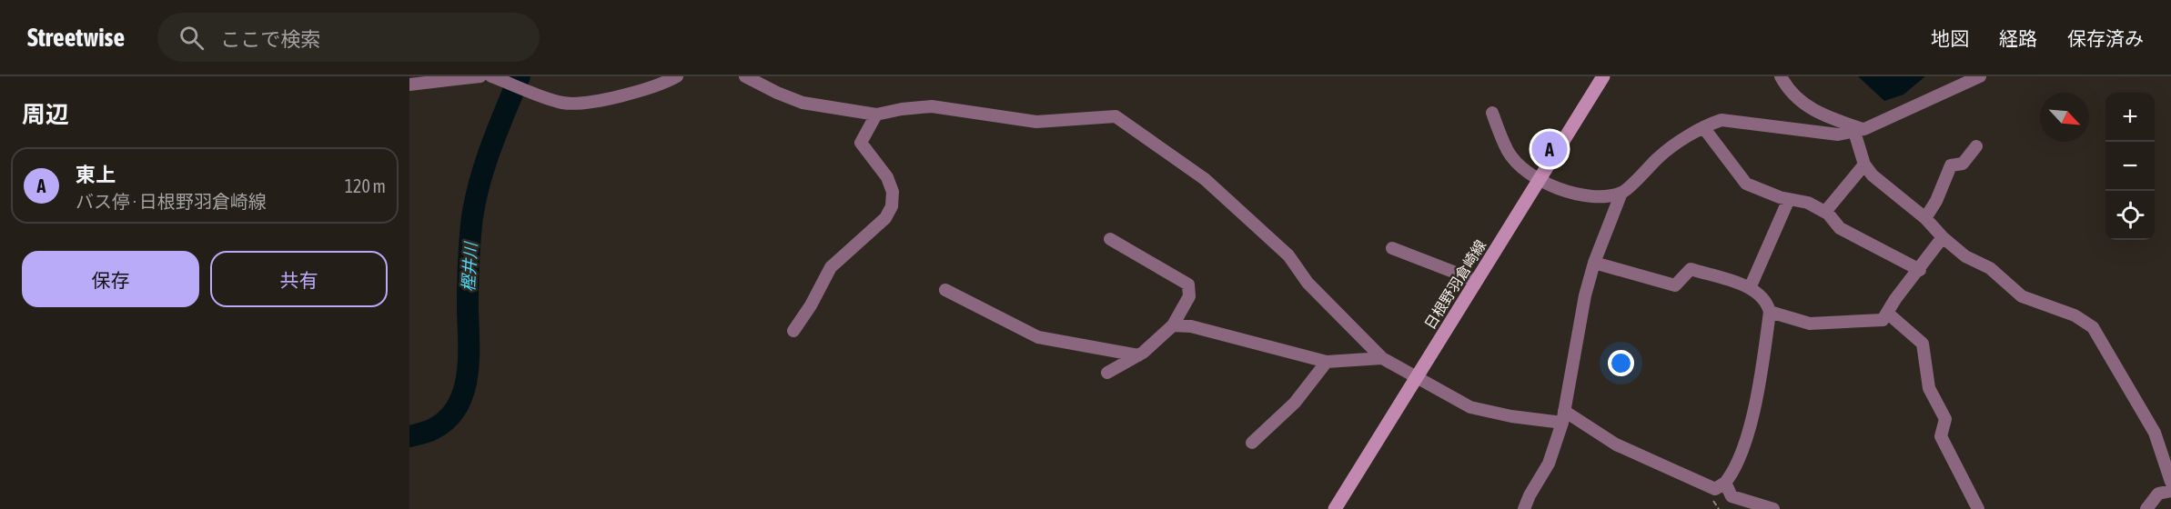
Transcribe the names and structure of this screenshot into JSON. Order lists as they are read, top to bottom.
{
  "streets": {
    "main road": ["日根野羽倉崎線"]
  },
  "water": ["樫井川"],
  "north": "bottom right",
  "page": {
    "header": "Streetwise",
    "search": "ここで検索",
    "nav": ["地図", "経路", "保存済み"],
    "heading": "周辺",
    "map_buttons": ["+", "−"],
    "pins": "A",
    "list": [
      {
        "mark": "A",
        "name": "東上",
        "note": "バス停 · 日根野羽倉崎線",
        "value": "120 m"
      }
    ],
    "buttons": ["保存", "共有"]
  }
}
